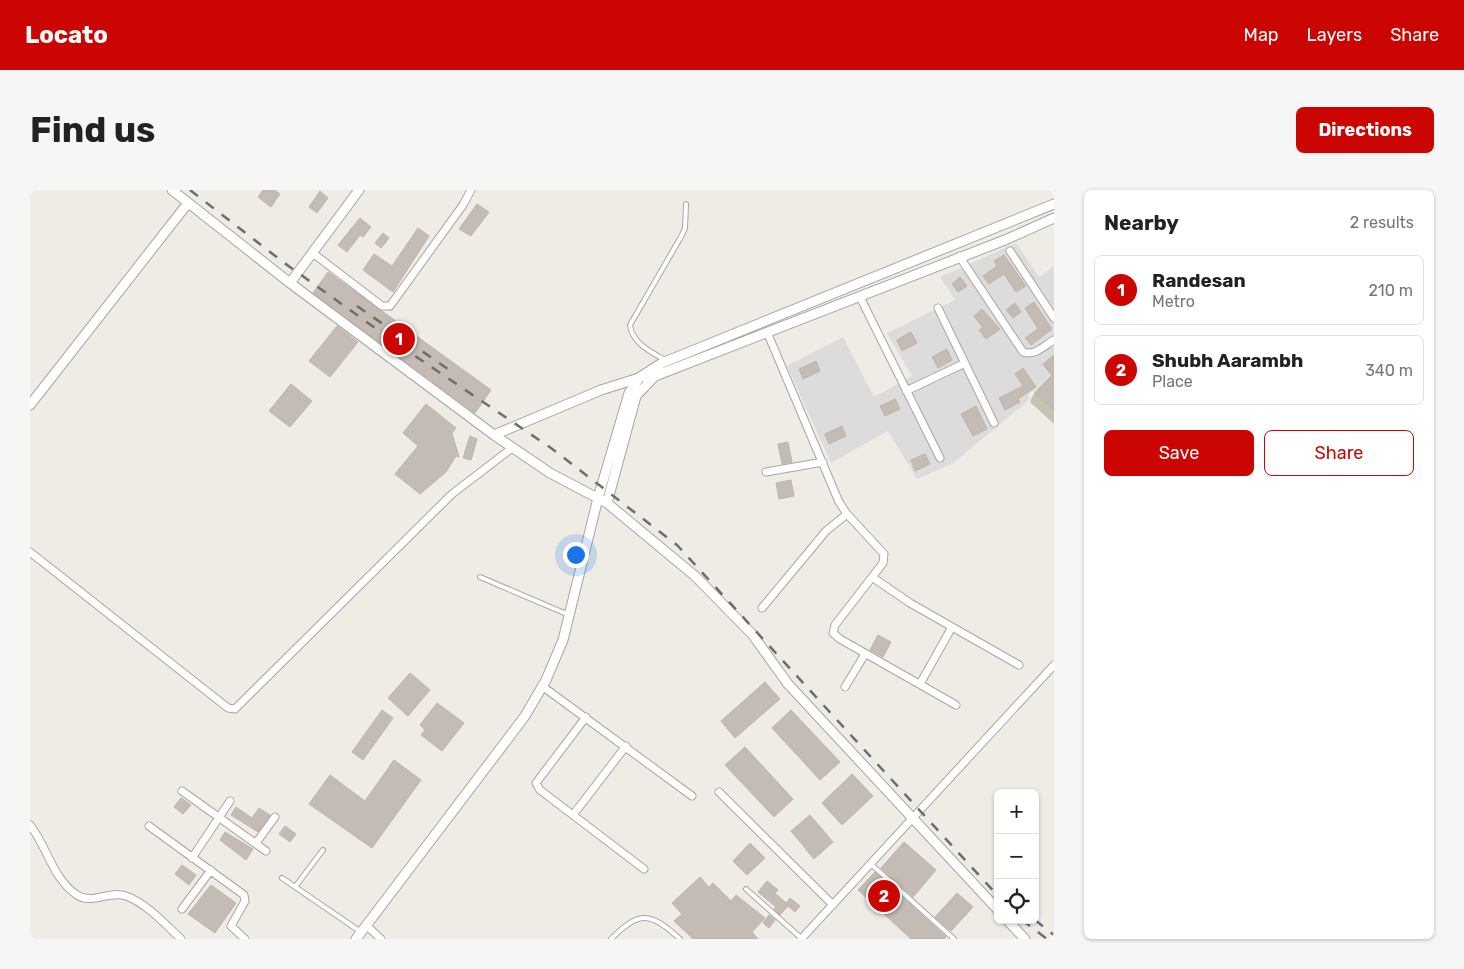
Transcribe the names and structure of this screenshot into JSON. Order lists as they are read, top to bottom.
{
  "page": {
    "header": "Locato",
    "nav": ["Map", "Layers", "Share"],
    "buttons": [
      "Directions",
      ["Save", "Share"]
    ],
    "title": "Find us",
    "heading": ["Nearby", "2 results"],
    "list": [
      {
        "mark": "1",
        "name": "Randesan",
        "note": "Metro",
        "value": "210 m"
      },
      {
        "mark": "2",
        "name": "Shubh Aarambh",
        "note": "Place",
        "value": "340 m"
      }
    ],
    "pins": ["1", "2"],
    "map_buttons": ["+", "−"]
  }
}
